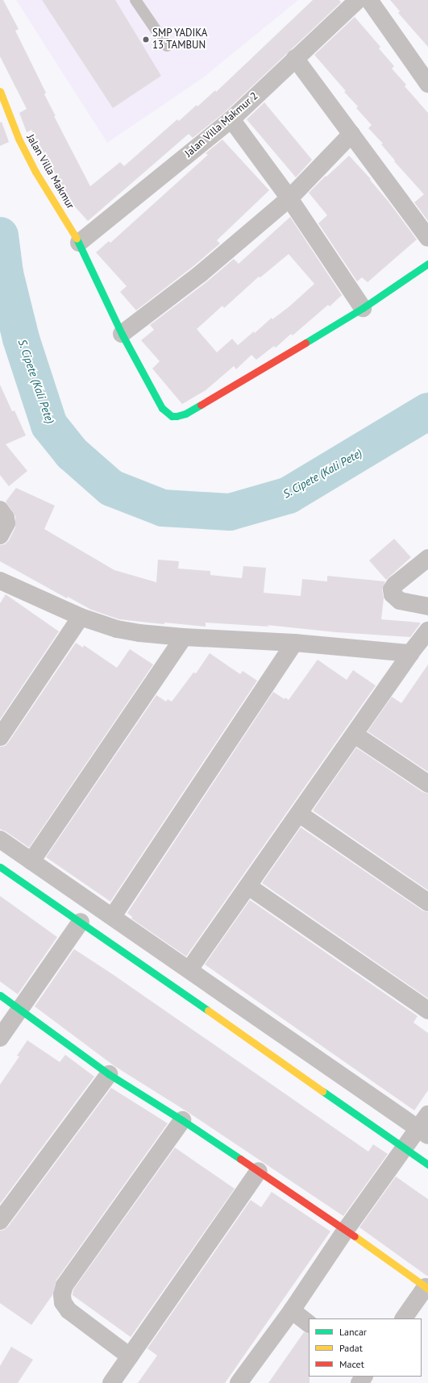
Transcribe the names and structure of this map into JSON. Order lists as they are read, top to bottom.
{
  "streets": {
    "street": ["Jalan Villa Makmur 2", "Jalan Villa Makmur"]
  },
  "crossings": [
    ["Jalan Villa Makmur 2", "Jalan Villa Makmur"]
  ],
  "water": ["S. Cipete (Kali Pete)"],
  "places": ["SMP YADIKA 13 TAMBUN"],
  "legend": ["Lancar", "Padat", "Macet"]
}
